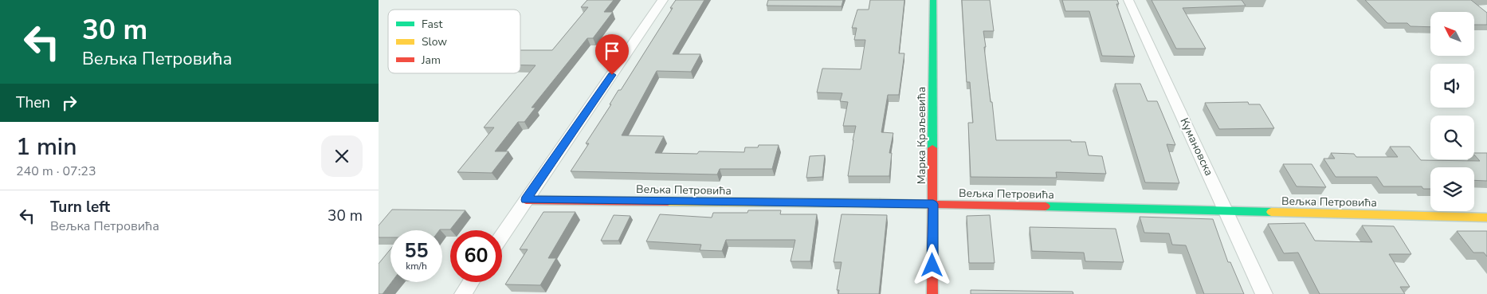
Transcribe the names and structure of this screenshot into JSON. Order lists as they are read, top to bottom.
{
  "streets": {
    "street": ["Марка Краљевића", "Кумановска", "Вељка Петровића"]
  },
  "crossings": [
    ["Марка Краљевића", "Вељка Петровића"],
    ["Кумановска", "Вељка Петровића"]
  ],
  "legend": ["Fast", "Slow", "Jam"],
  "north": "top left",
  "page": {
    "turn": ["30 m", "Вељка Петровића"],
    "then": "Then",
    "heading": ["1 min", "240 m · 07:23"],
    "list": [
      {
        "name": "Turn left",
        "note": "Вељка Петровића",
        "value": "30 m"
      }
    ],
    "speed": "55 km/h",
    "limit": "60"
  }
}
